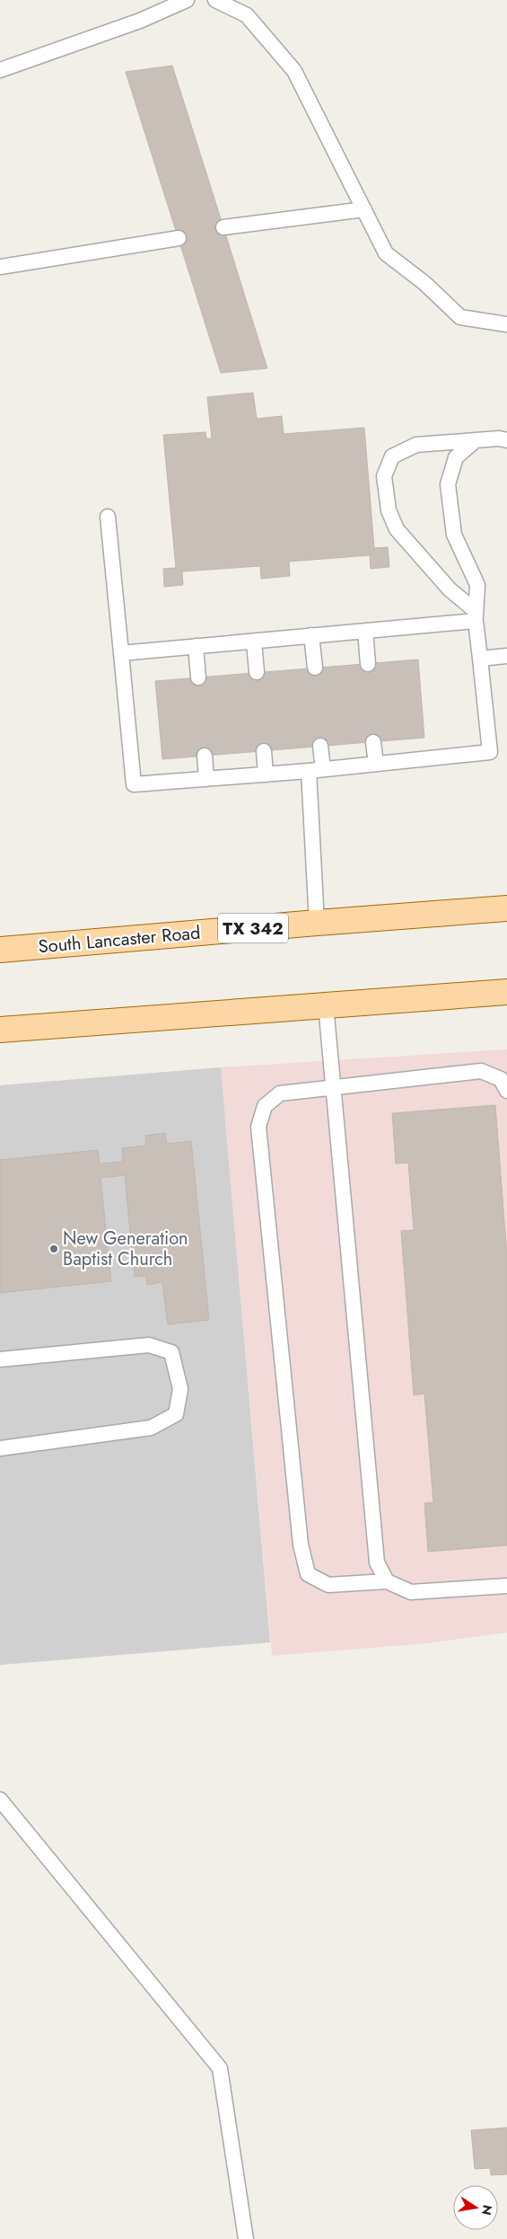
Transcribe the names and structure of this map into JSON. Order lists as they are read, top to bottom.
{
  "streets": {
    "main road": ["TX 342", "South Lancaster Road"]
  },
  "places": ["New Generation Baptist Church"],
  "north": "right"
}
